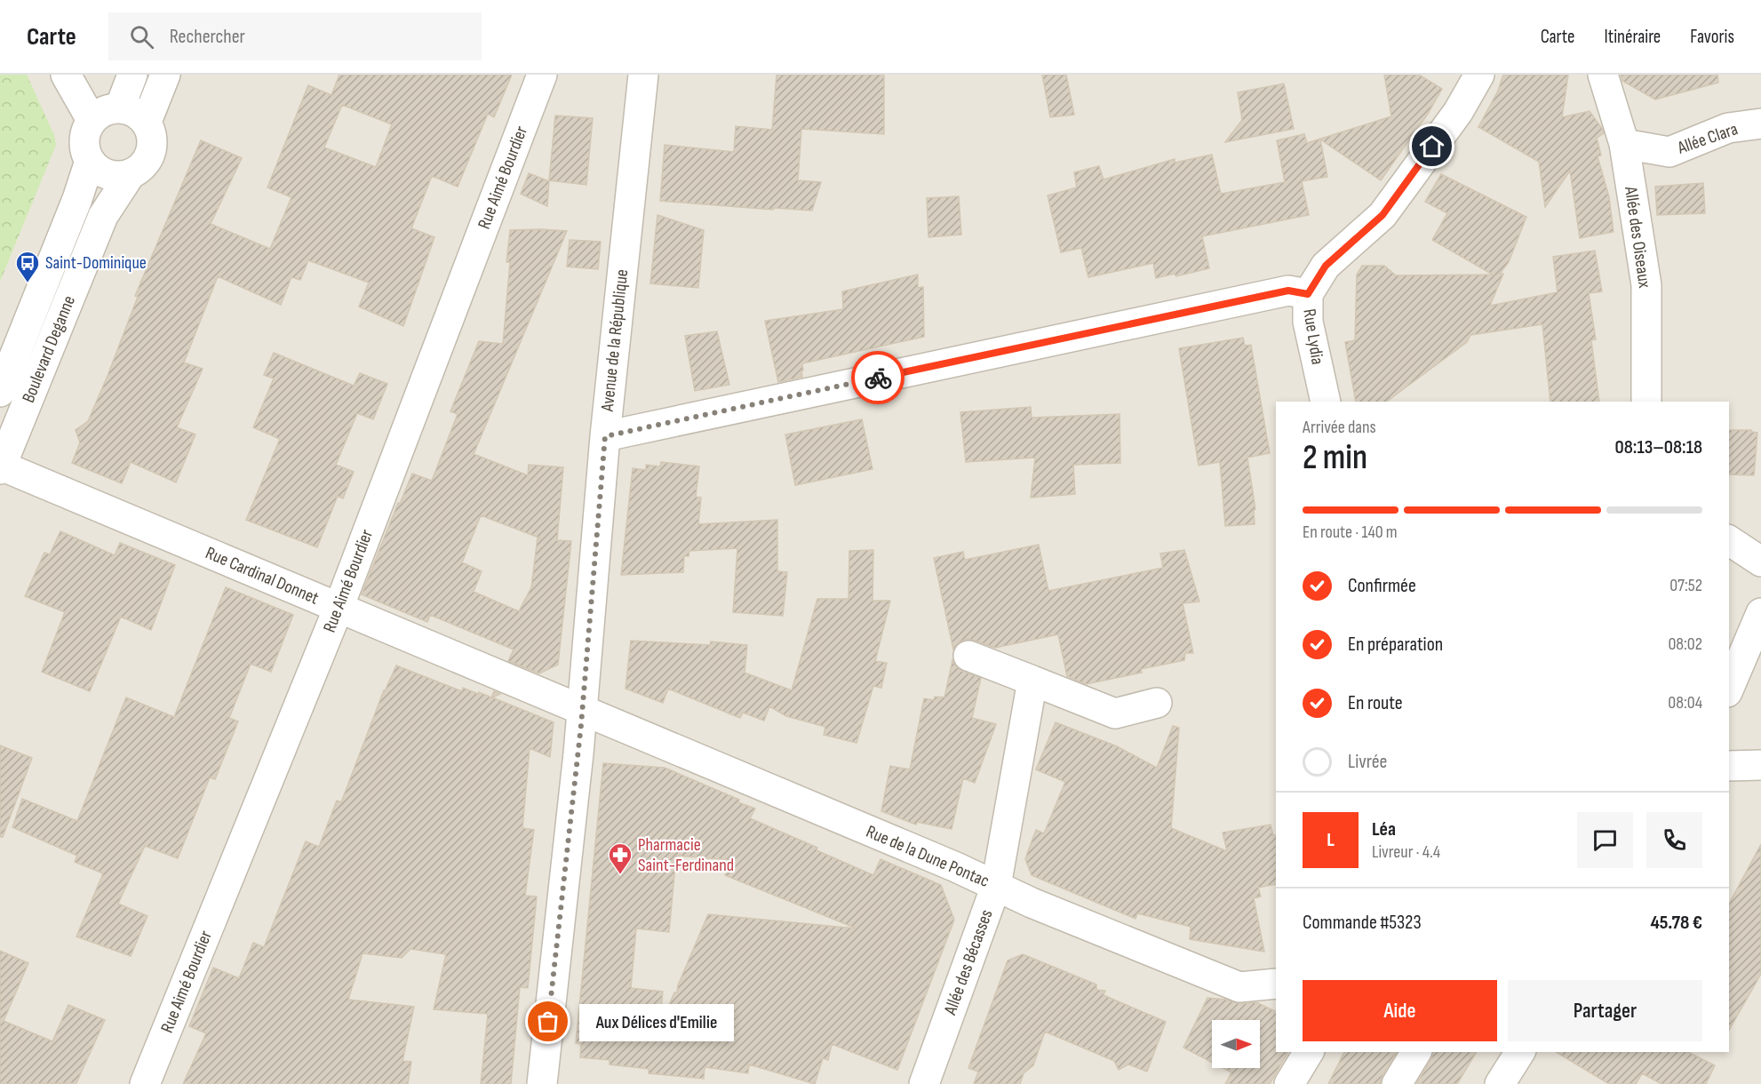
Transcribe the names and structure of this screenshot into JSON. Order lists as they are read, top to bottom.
{
  "streets": {
    "street": [
      "Allée Clara",
      "Rue Aimé Bourdier",
      "Allée des Oiseaux",
      "Rue Lydia",
      "Avenue de la République",
      "Boulevard Deganne",
      "Rue Cardinal Donnet",
      "Rue de la Dune Pontac",
      "Allée des Bécasses"
    ]
  },
  "crossings": [
    ["Allée Clara", "Allée des Oiseaux"],
    ["Rue Aimé Bourdier", "Rue Cardinal Donnet"],
    ["Avenue de la République", "Rue Cardinal Donnet"],
    ["Avenue de la République", "Rue de la Dune Pontac"],
    ["Boulevard Deganne", "Rue Cardinal Donnet"],
    ["Rue Cardinal Donnet", "Rue de la Dune Pontac"],
    ["Rue de la Dune Pontac", "Allée des Bécasses"]
  ],
  "places": {
    "bus stop": ["Saint-Dominique"],
    "pharmacy": ["Pharmacie Saint-Ferdinand"],
    "other": ["Aux Délices d'Emilie"]
  },
  "north": "right",
  "page": {
    "header": "Carte",
    "search": "Rechercher",
    "nav": ["Carte", "Itinéraire", "Favoris"],
    "heading": ["2 min", "Arrivée dans", "08:13–08:18"],
    "panel": [
      "Léa",
      "Livreur · 4.4",
      "Commande #5323",
      "45.78 €"
    ],
    "bar": "En route · 140 m",
    "list": [
      ["Confirmée", "07:52"],
      ["En préparation", "08:02"],
      ["En route", "08:04"],
      "Livrée"
    ],
    "round": "L",
    "buttons": ["Aide", "Partager"],
    "bubble": "Aux Délices d'Emilie"
  }
}
